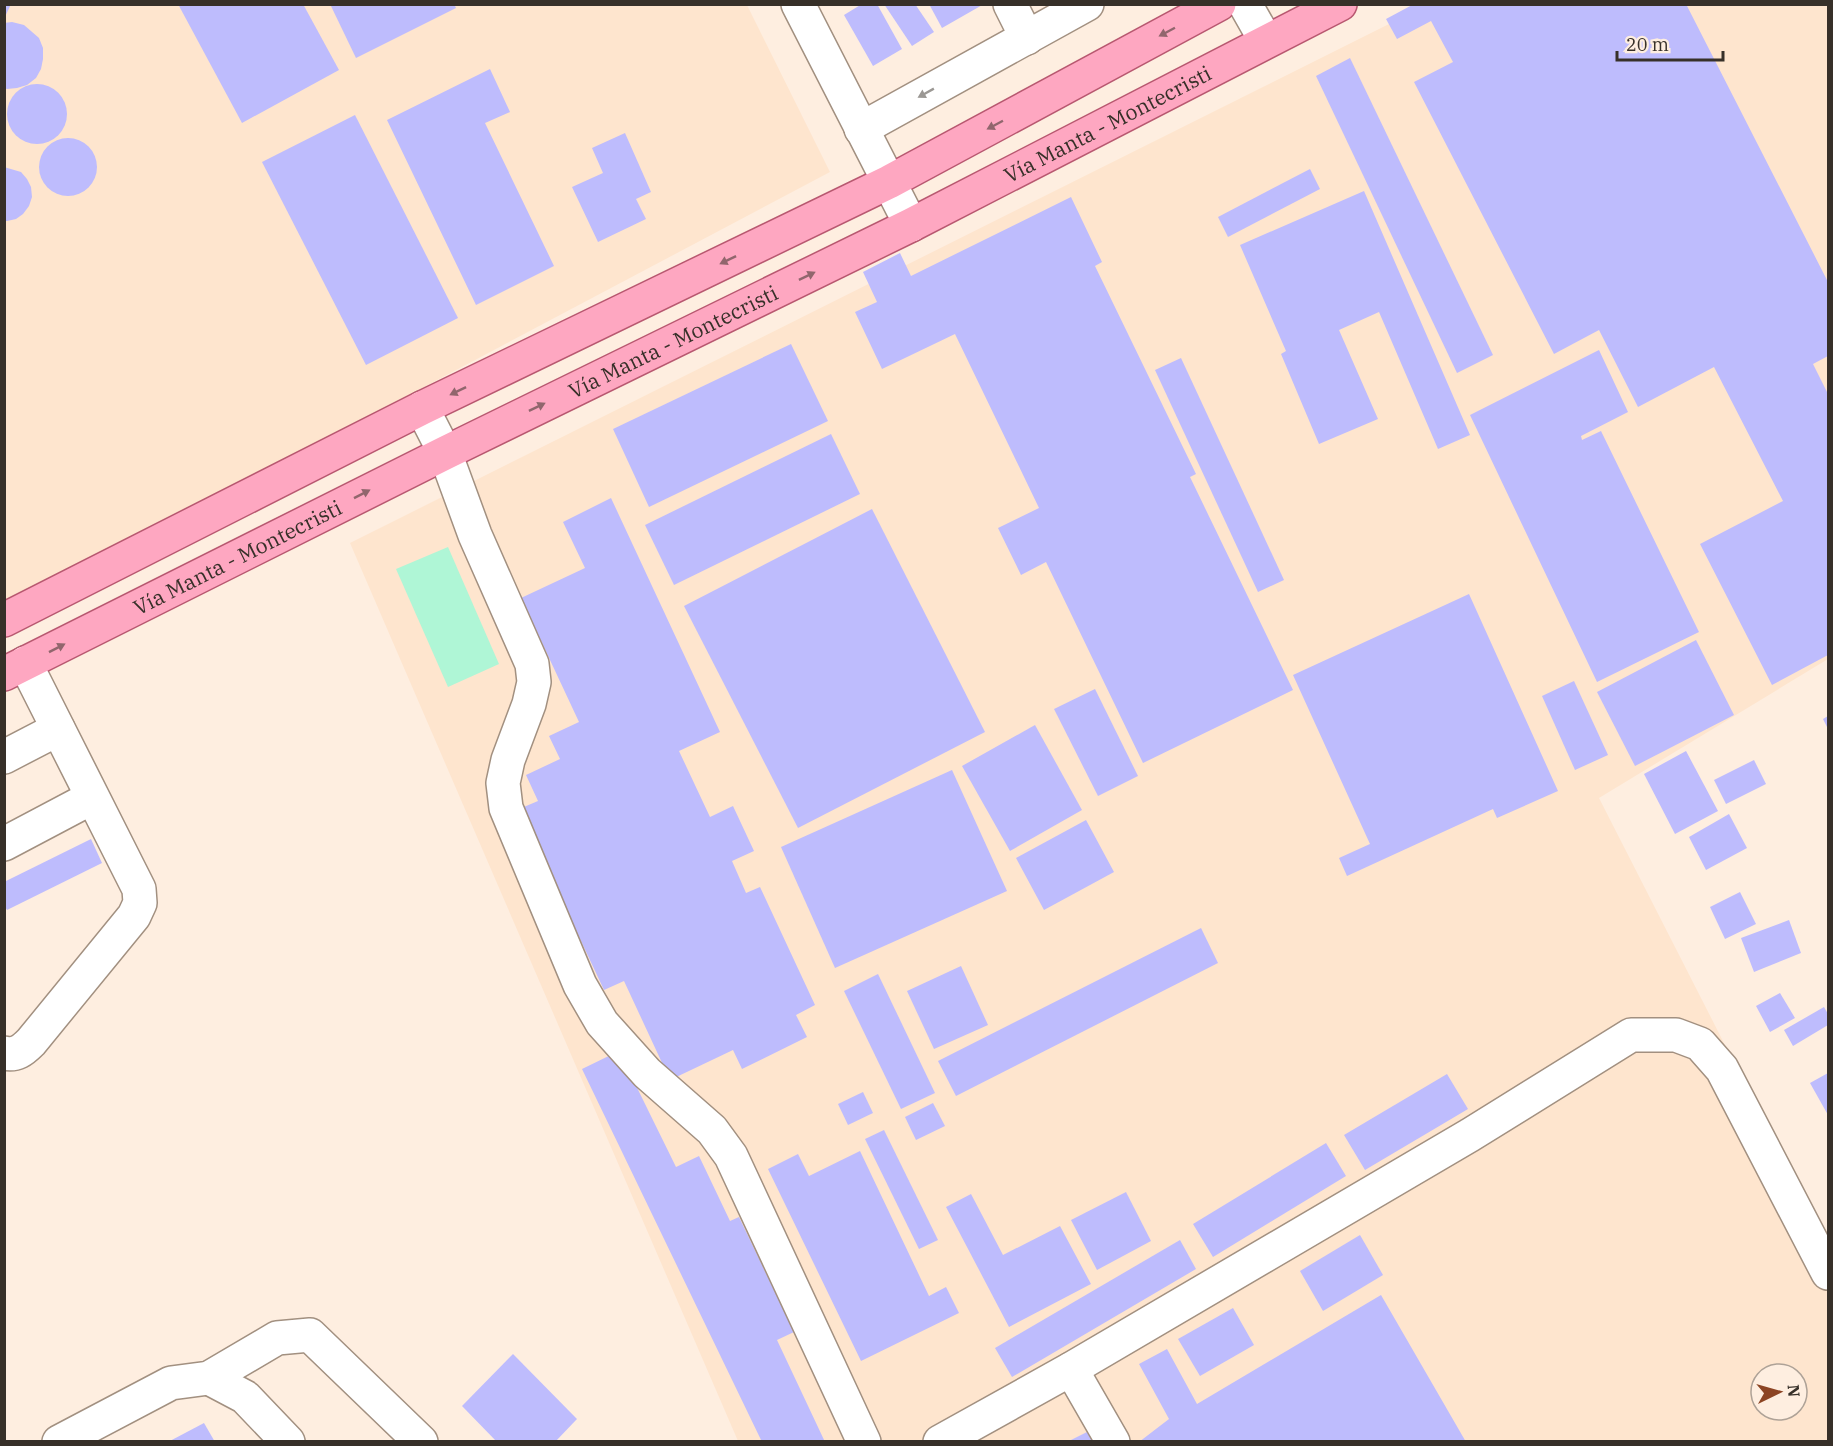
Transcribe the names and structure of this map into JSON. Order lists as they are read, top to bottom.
{
  "streets": {
    "main road": ["Vía Manta - Montecristi"]
  },
  "scale_bar": "20 m",
  "north": "right"
}
